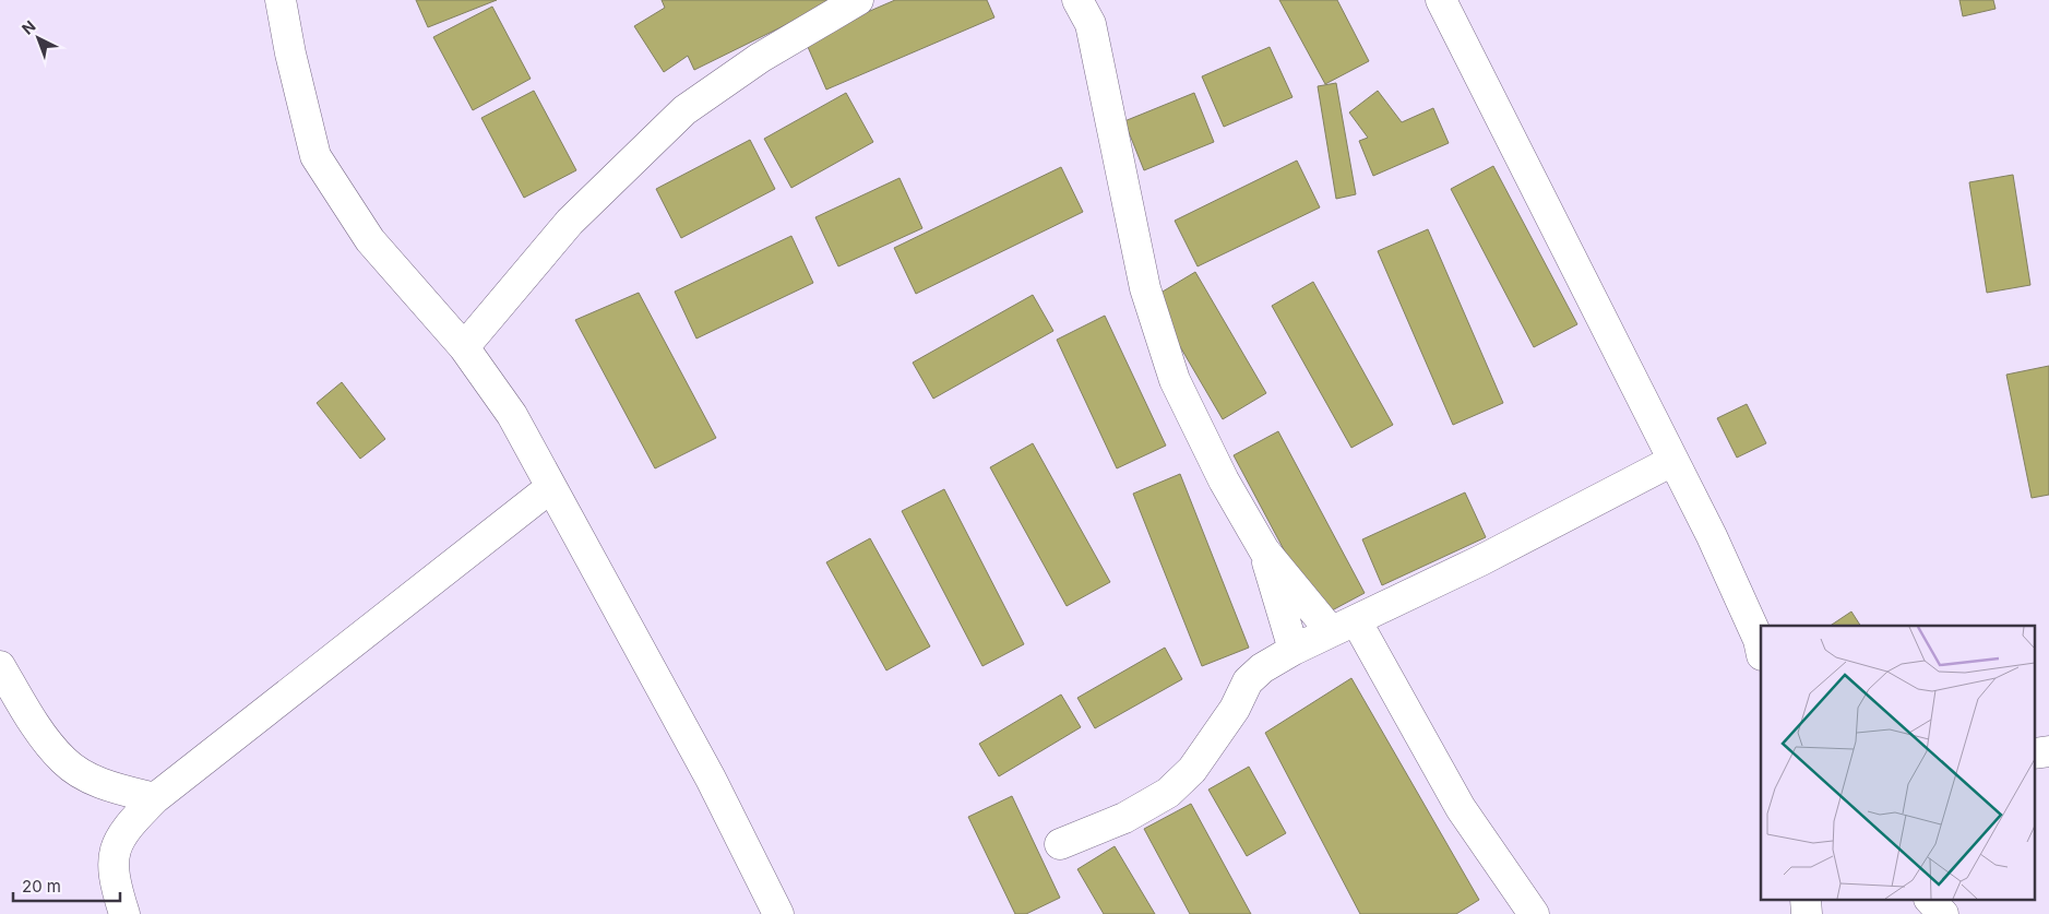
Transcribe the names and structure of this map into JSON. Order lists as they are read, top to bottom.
{
  "scale_bar": "20 m",
  "north": "top left"
}
